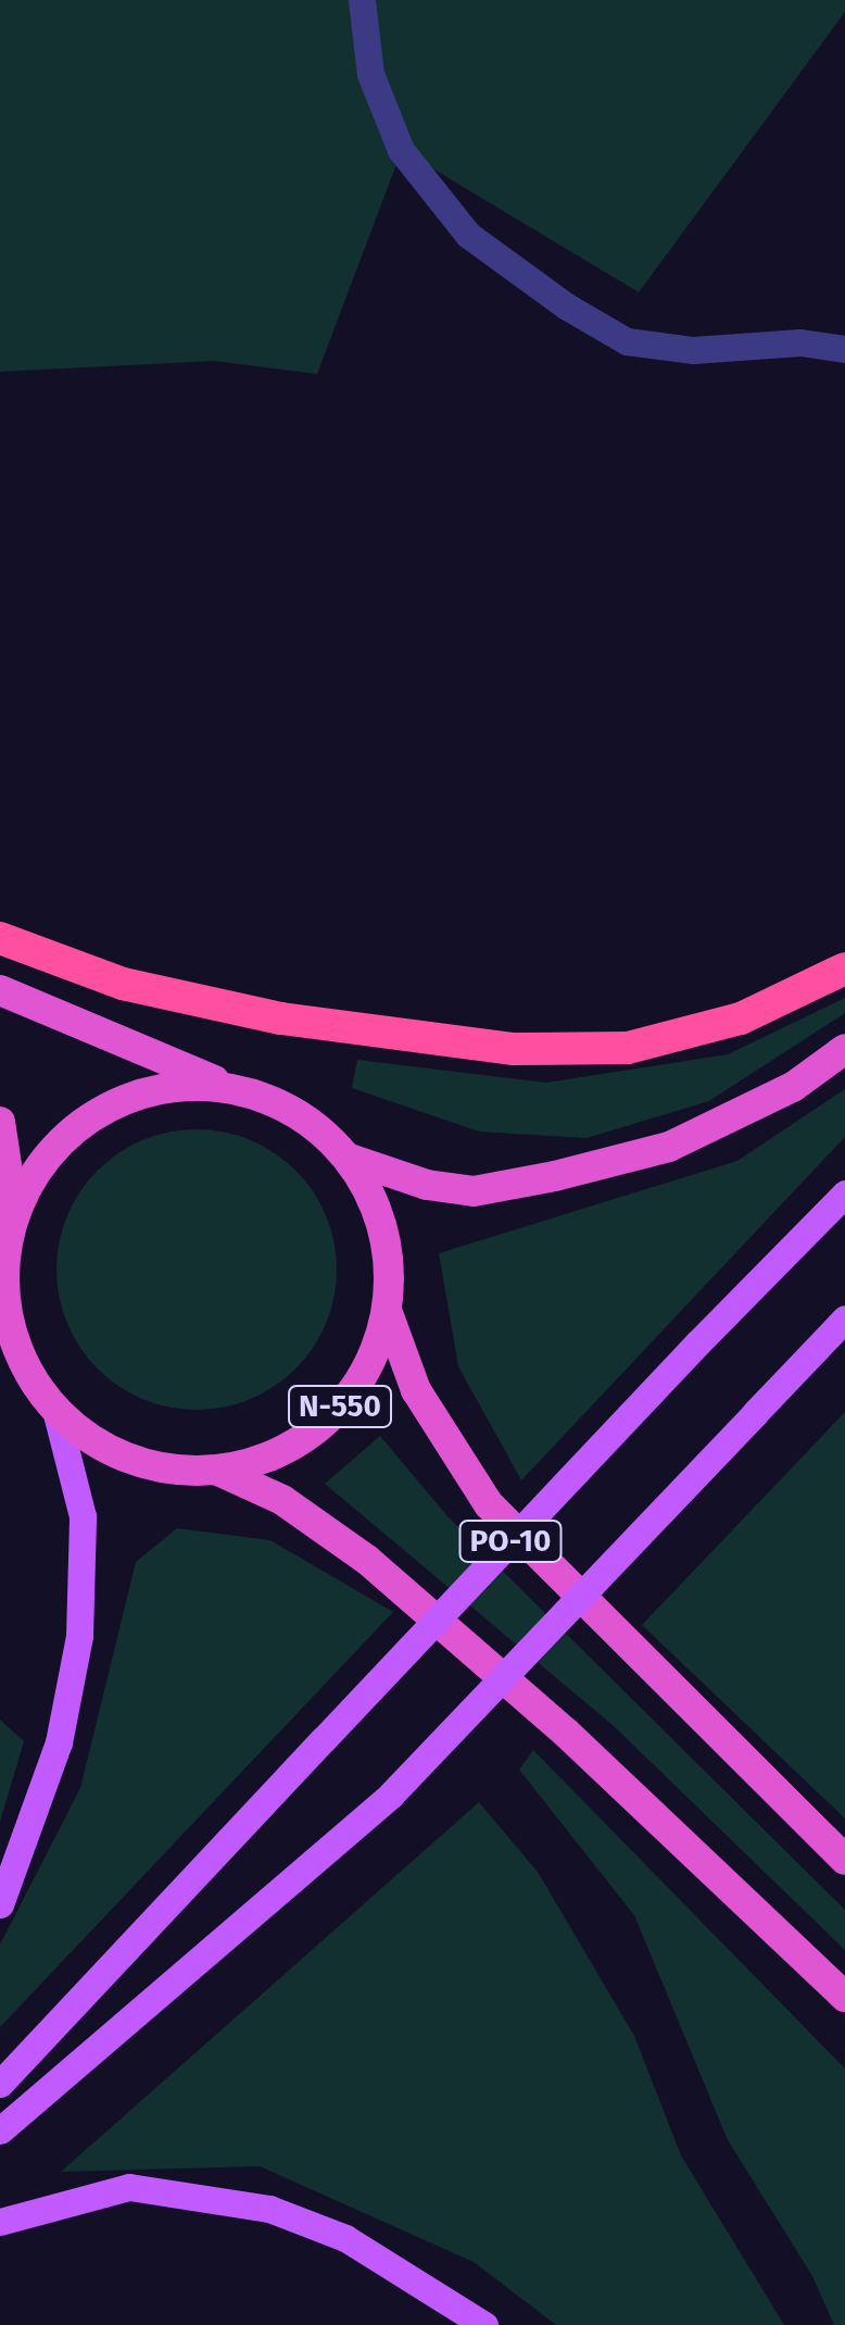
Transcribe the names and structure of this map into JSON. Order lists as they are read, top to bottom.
{
  "streets": {
    "highway": ["N-550"],
    "main road": ["PO-10"]
  }
}
